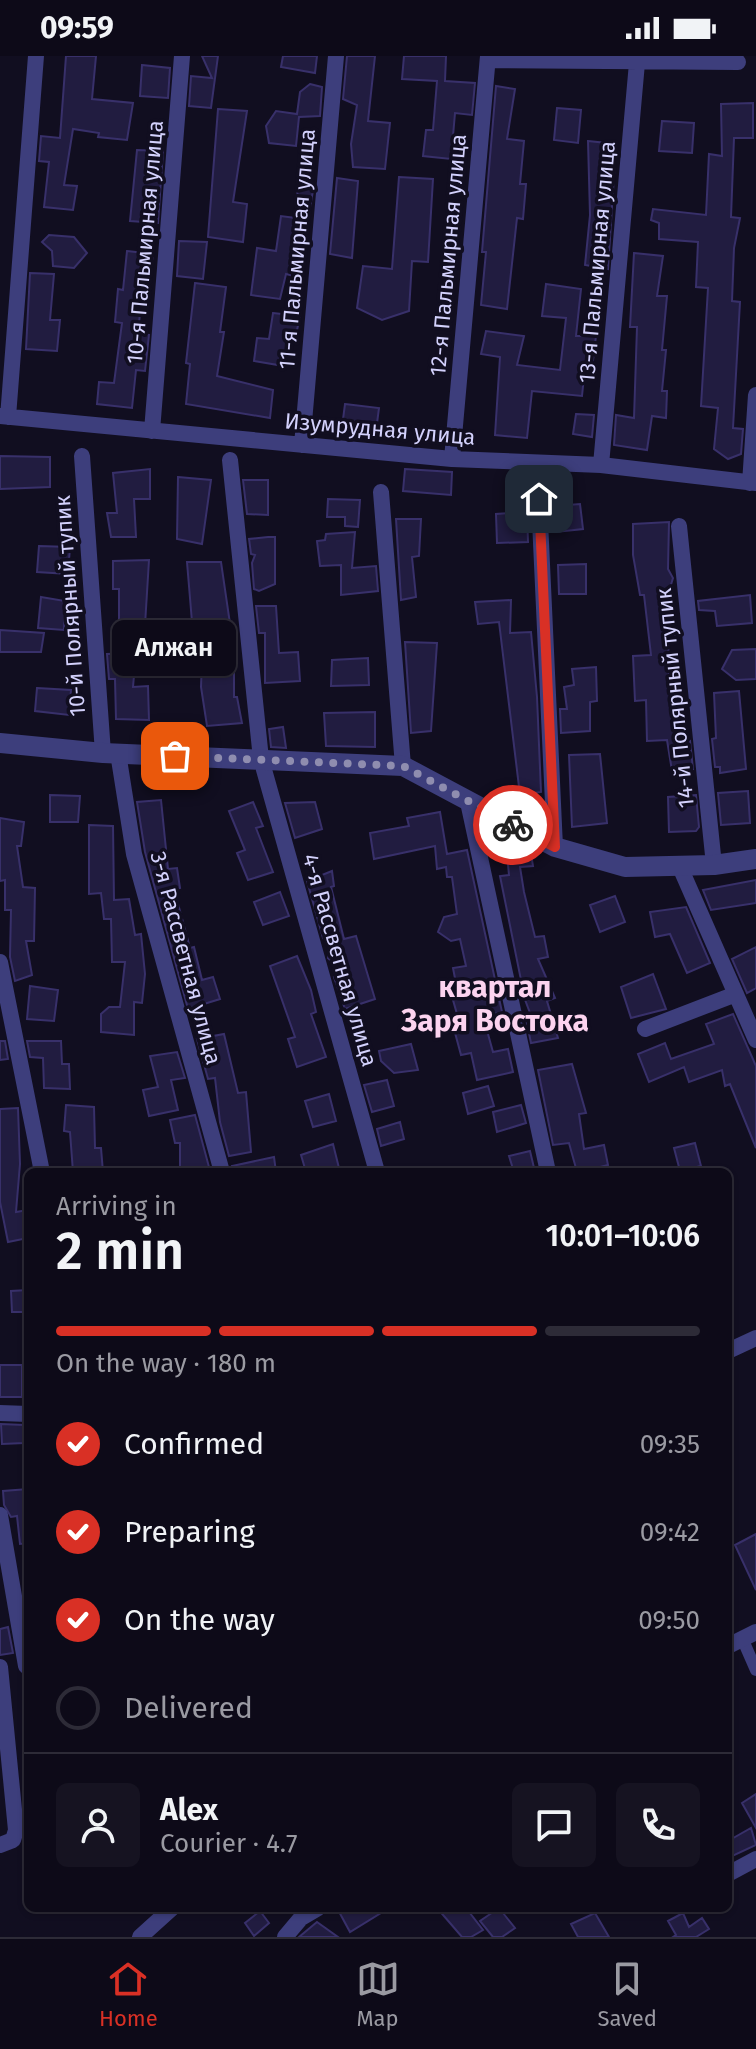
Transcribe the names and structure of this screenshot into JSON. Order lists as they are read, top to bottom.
{
  "streets": {
    "street": [
      "10-я Пальмирная улица",
      "11-я Пальмирная улица",
      "12-я Пальмирная улица",
      "13-я Пальмирная улица",
      "Изумрудная улица",
      "10-й Полярный тупик",
      "14-й Полярный тупик",
      "3-я Рассветная улица",
      "4-я Рассветная улица"
    ]
  },
  "crossings": [
    ["10-я Пальмирная улица", "Изумрудная улица"],
    ["11-я Пальмирная улица", "Изумрудная улица"],
    ["12-я Пальмирная улица", "Изумрудная улица"],
    ["13-я Пальмирная улица", "Изумрудная улица"],
    ["10-й Полярный тупик", "3-я Рассветная улица"]
  ],
  "districts": ["квартал Заря Востока"],
  "places": ["Алжан"],
  "page": {
    "status": "09:59",
    "bubble": "Алжан",
    "heading": ["2 min", "Arriving in", "10:01–10:06"],
    "panel": ["Alex", "Courier · 4.7"],
    "bar": "On the way · 180 m",
    "list": [
      ["Confirmed", "09:35"],
      ["Preparing", "09:42"],
      ["On the way", "09:50"],
      "Delivered"
    ],
    "tabs": ["Home", "Map", "Saved"]
  }
}
